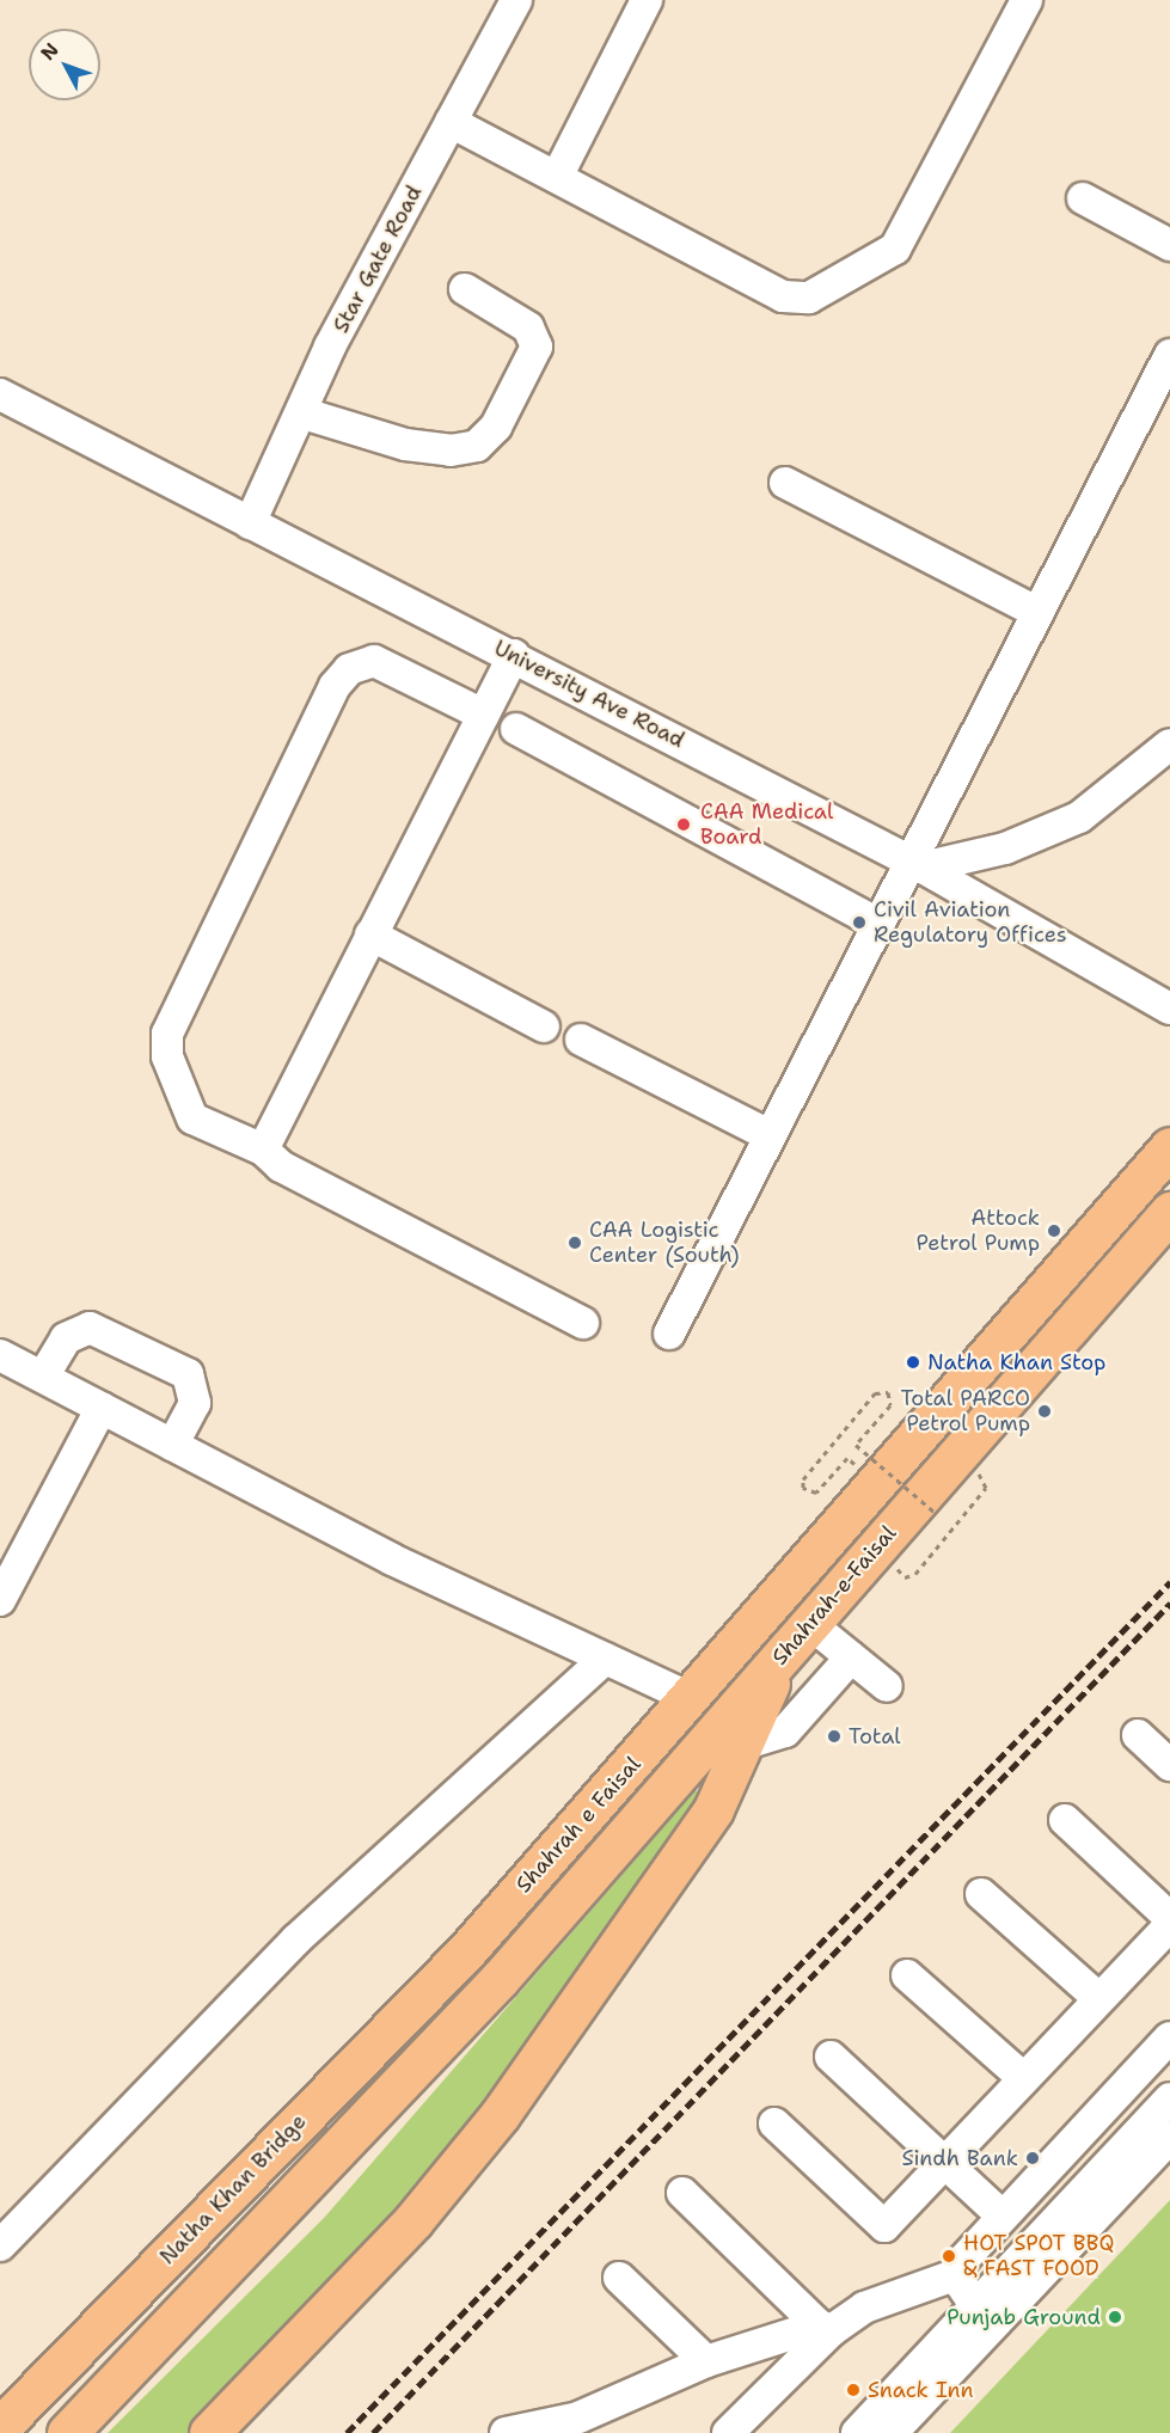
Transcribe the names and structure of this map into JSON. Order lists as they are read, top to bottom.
{
  "streets": {
    "highway": ["Shahrah-e-Faisal", "Shahrah e Faisal", "Natha Khan Bridge"],
    "street": ["Star Gate Road", "University Ave Road"]
  },
  "crossings": [
    ["Star Gate Road", "University Ave Road"],
    ["Shahrah-e-Faisal", "Shahrah e Faisal"],
    ["Shahrah e Faisal", "Natha Khan Bridge"]
  ],
  "places": [
    "CAA Medical Board",
    "Civil Aviation Regulatory Offices",
    "Attock Petrol Pump",
    "CAA Logistic Center (South)",
    "Natha Khan Stop",
    "Total PARCO Petrol Pump",
    "Total",
    "Sindh Bank",
    "HOT SPOT BBQ & FAST FOOD",
    "Punjab Ground",
    "Snack Inn"
  ],
  "north": "top left"
}
